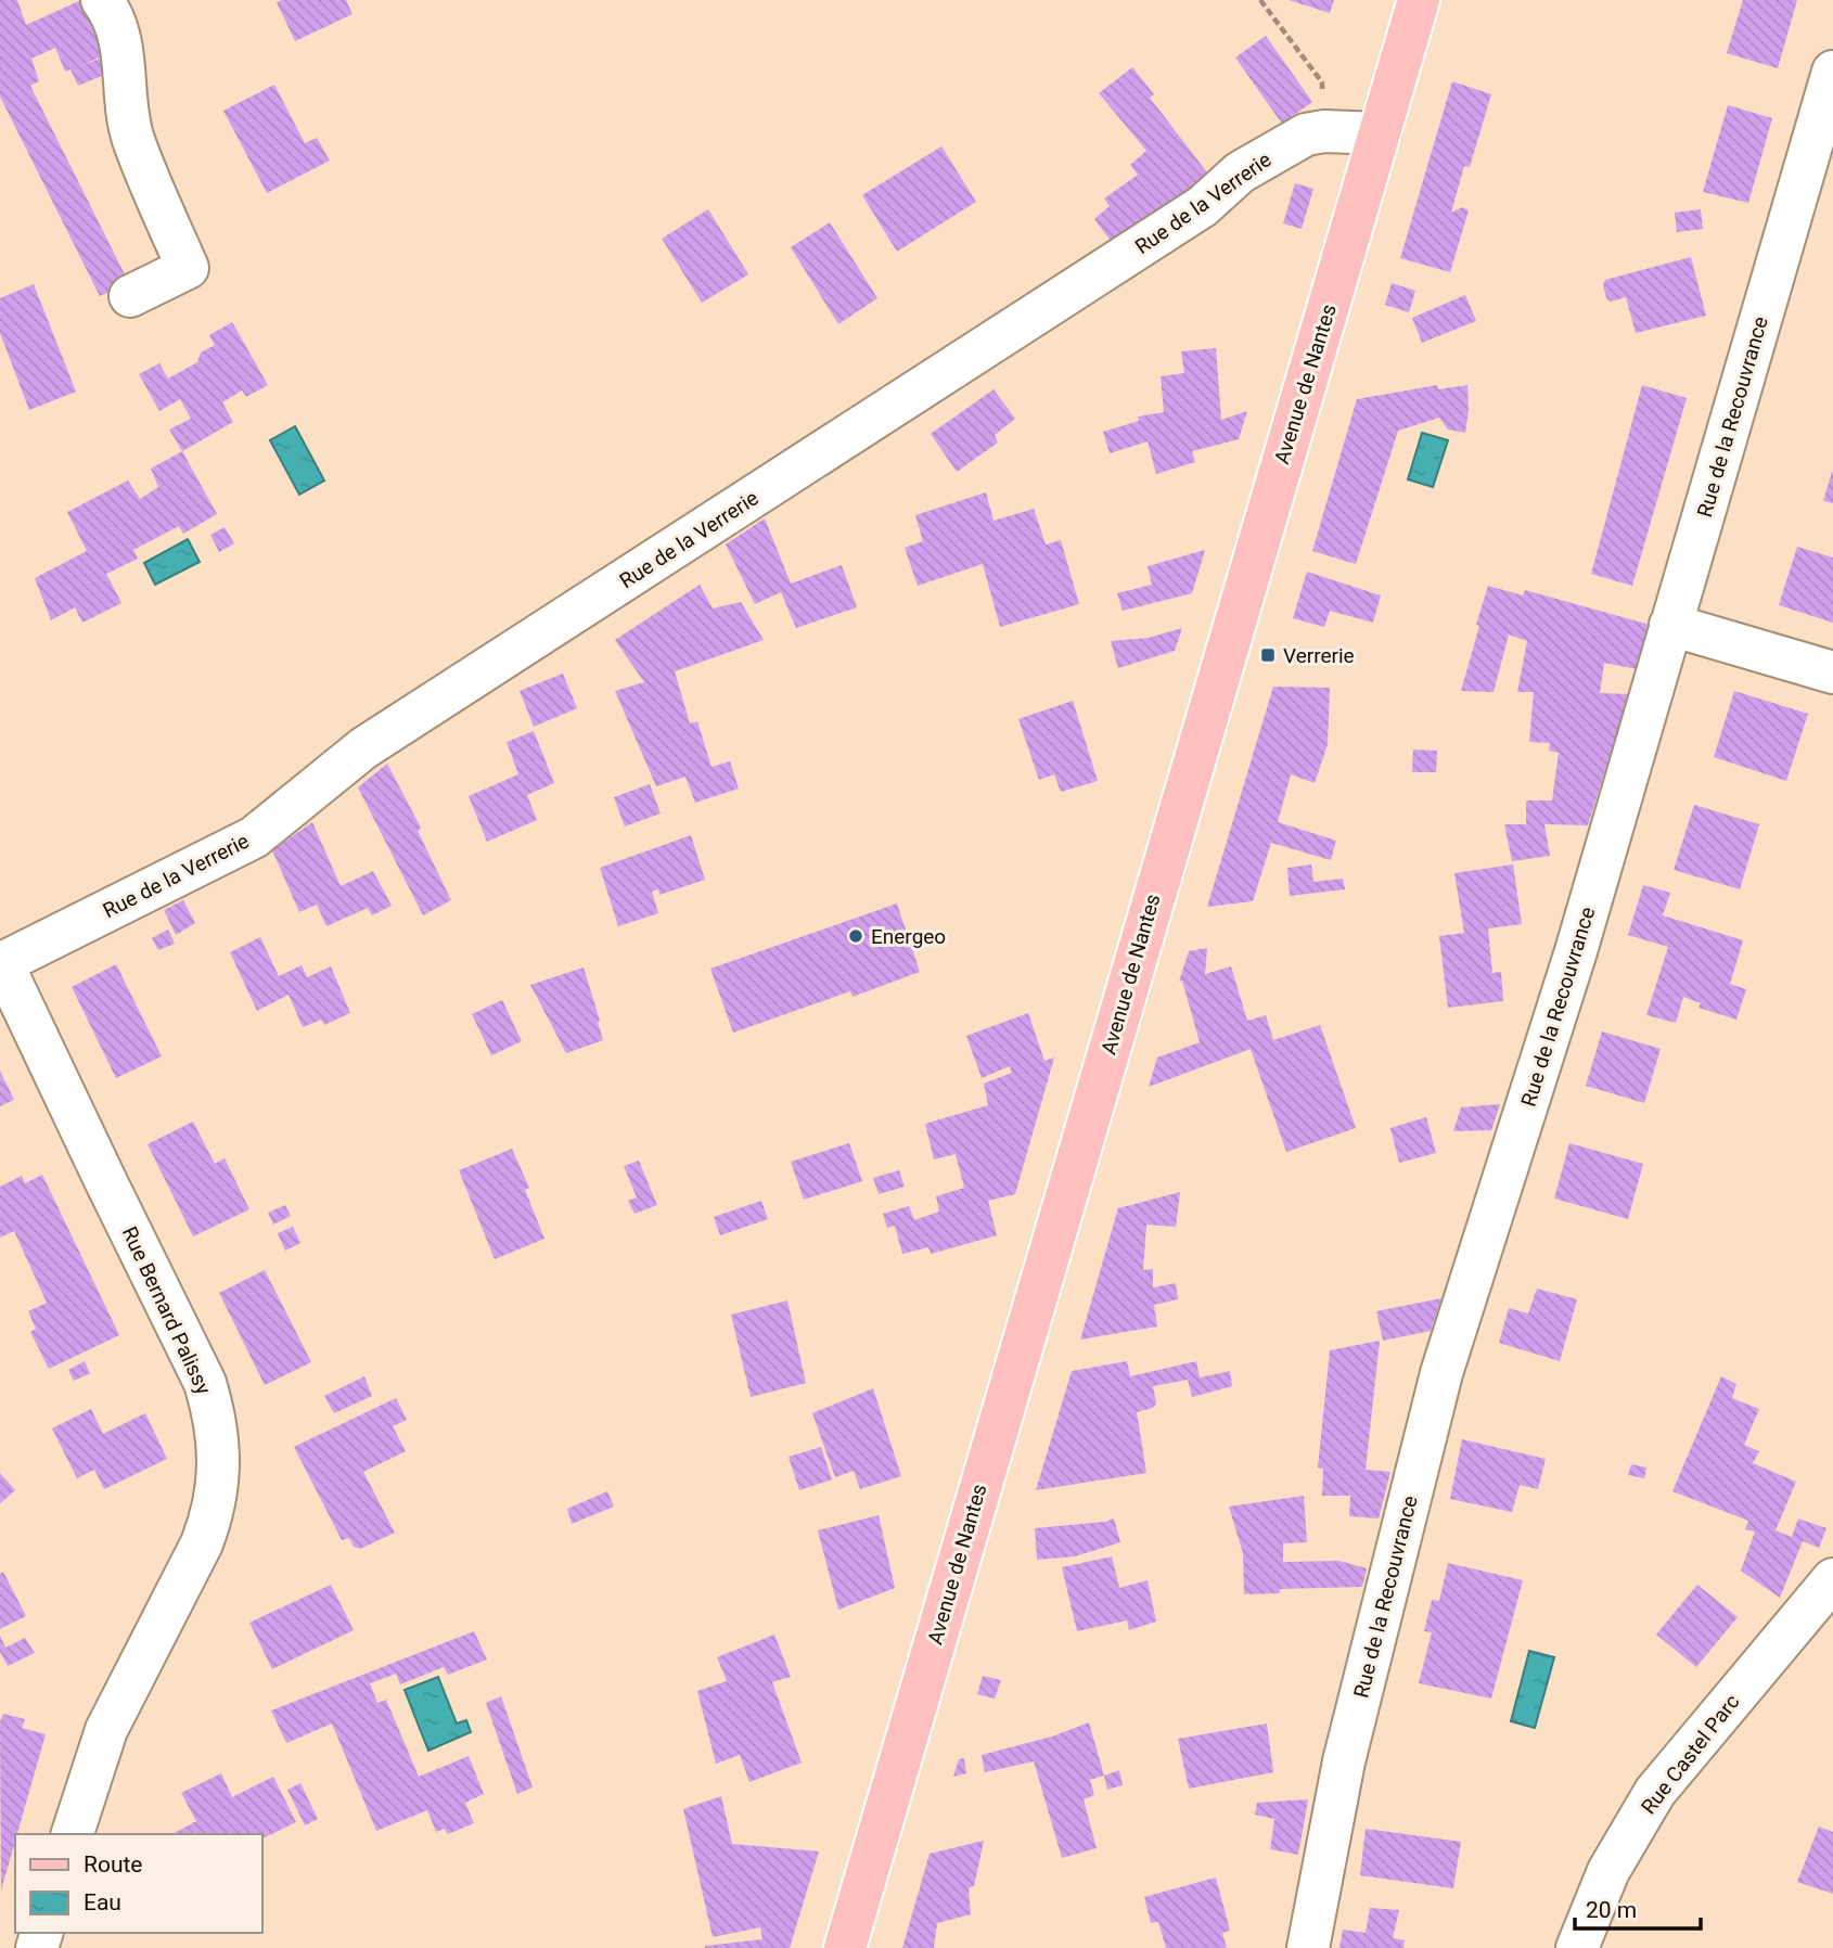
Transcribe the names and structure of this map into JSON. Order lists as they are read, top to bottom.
{
  "streets": {
    "main road": ["Avenue de Nantes"],
    "street": [
      "Rue de la Verrerie",
      "Rue de la Recouvrance",
      "Rue Bernard Palissy",
      "Rue Castel Parc"
    ]
  },
  "crossings": [
    ["Rue de la Verrerie", "Avenue de Nantes"],
    ["Rue de la Verrerie", "Rue Bernard Palissy"]
  ],
  "places": {
    "transit": ["Verrerie"],
    "other": ["Energeo"]
  },
  "legend": ["Route", "Eau"],
  "scale_bar": "20 m"
}
